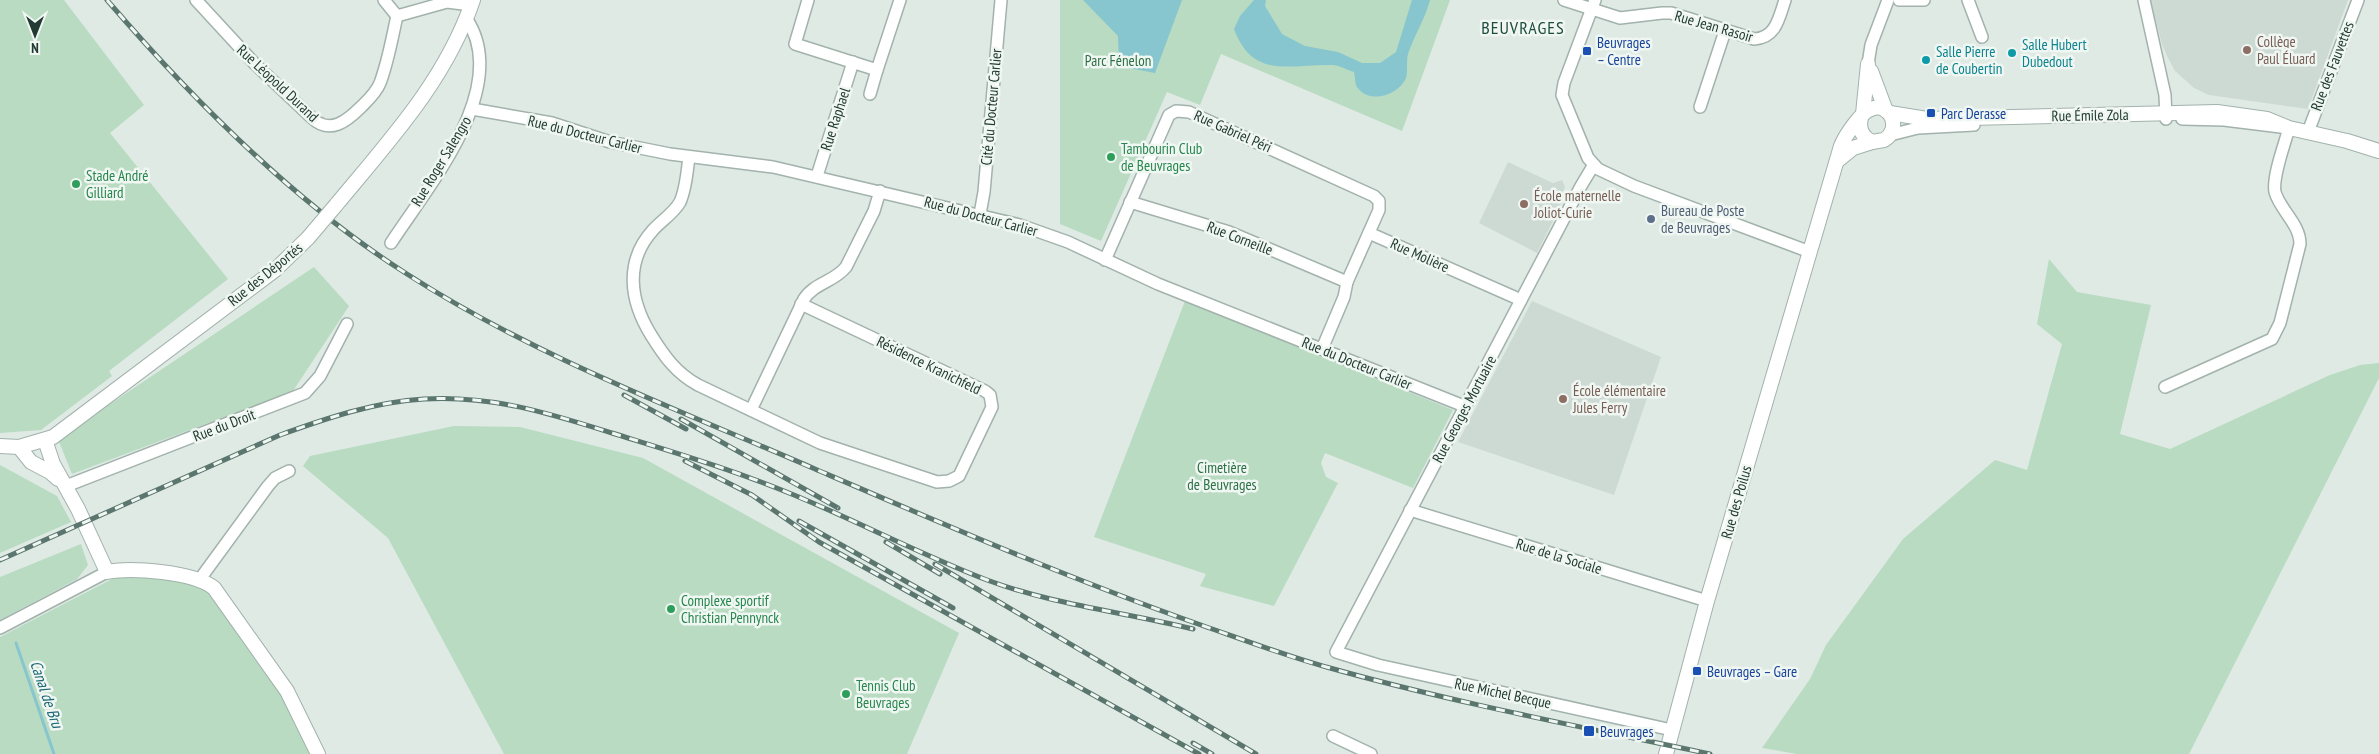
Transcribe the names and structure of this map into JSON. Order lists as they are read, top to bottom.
{
  "streets": {
    "street": [
      "Rue Jean Rasoir",
      "Rue des Fauvettes",
      "Rue Léopold Durand",
      "Cité du Docteur Carlier",
      "Rue Émile Zola",
      "Rue Raphael",
      "Rue Gabriel Péri",
      "Rue du Docteur Carlier",
      "Rue Roger Salengro",
      "Rue Corneille",
      "Rue Molière",
      "Rue des Déportés",
      "Résidence Kranichfeld",
      "Rue Georges Mortuaire",
      "Rue du Droit",
      "Rue des Poilus",
      "Rue de la Sociale",
      "Rue Michel Becque"
    ]
  },
  "crossings": [
    ["Rue des Fauvettes", "Rue Émile Zola"],
    ["Cité du Docteur Carlier", "Rue du Docteur Carlier"],
    ["Rue Émile Zola", "Rue des Poilus"],
    ["Rue Raphael", "Rue du Docteur Carlier"],
    ["Rue Gabriel Péri", "Rue du Docteur Carlier"],
    ["Rue Gabriel Péri", "Rue Corneille"],
    ["Rue Gabriel Péri", "Rue Molière"],
    ["Rue du Docteur Carlier", "Rue Roger Salengro"],
    ["Rue du Docteur Carlier", "Résidence Kranichfeld"],
    ["Rue du Docteur Carlier", "Rue Georges Mortuaire"],
    ["Rue Roger Salengro", "Rue des Déportés"],
    ["Rue Molière", "Rue Georges Mortuaire"],
    ["Rue Georges Mortuaire", "Rue de la Sociale"],
    ["Rue Georges Mortuaire", "Rue Michel Becque"],
    ["Rue des Poilus", "Rue de la Sociale"],
    ["Rue des Poilus", "Rue Michel Becque"]
  ],
  "districts": ["BEUVRAGES"],
  "water": ["Canal de Bru"],
  "parks": ["Parc Fénelon", "Cimetière de Beuvrages"],
  "places": {
    "other": [
      "Collège Paul Éluard",
      "Salle Hubert Dubedout",
      "Salle Pierre de Coubertin",
      "Tambourin Club de Beuvrages",
      "Stade André Gilliard",
      "École maternelle Joliot-Curie",
      "Bureau de Poste de Beuvrages",
      "École élémentaire Jules Ferry",
      "Complexe sportif Christian Pennynck",
      "Tennis Club Beuvrages"
    ],
    "transit": [
      "Beuvrages – Centre",
      "Parc Derasse",
      "Beuvrages – Gare",
      "Beuvrages"
    ]
  },
  "north": "bottom"
}
